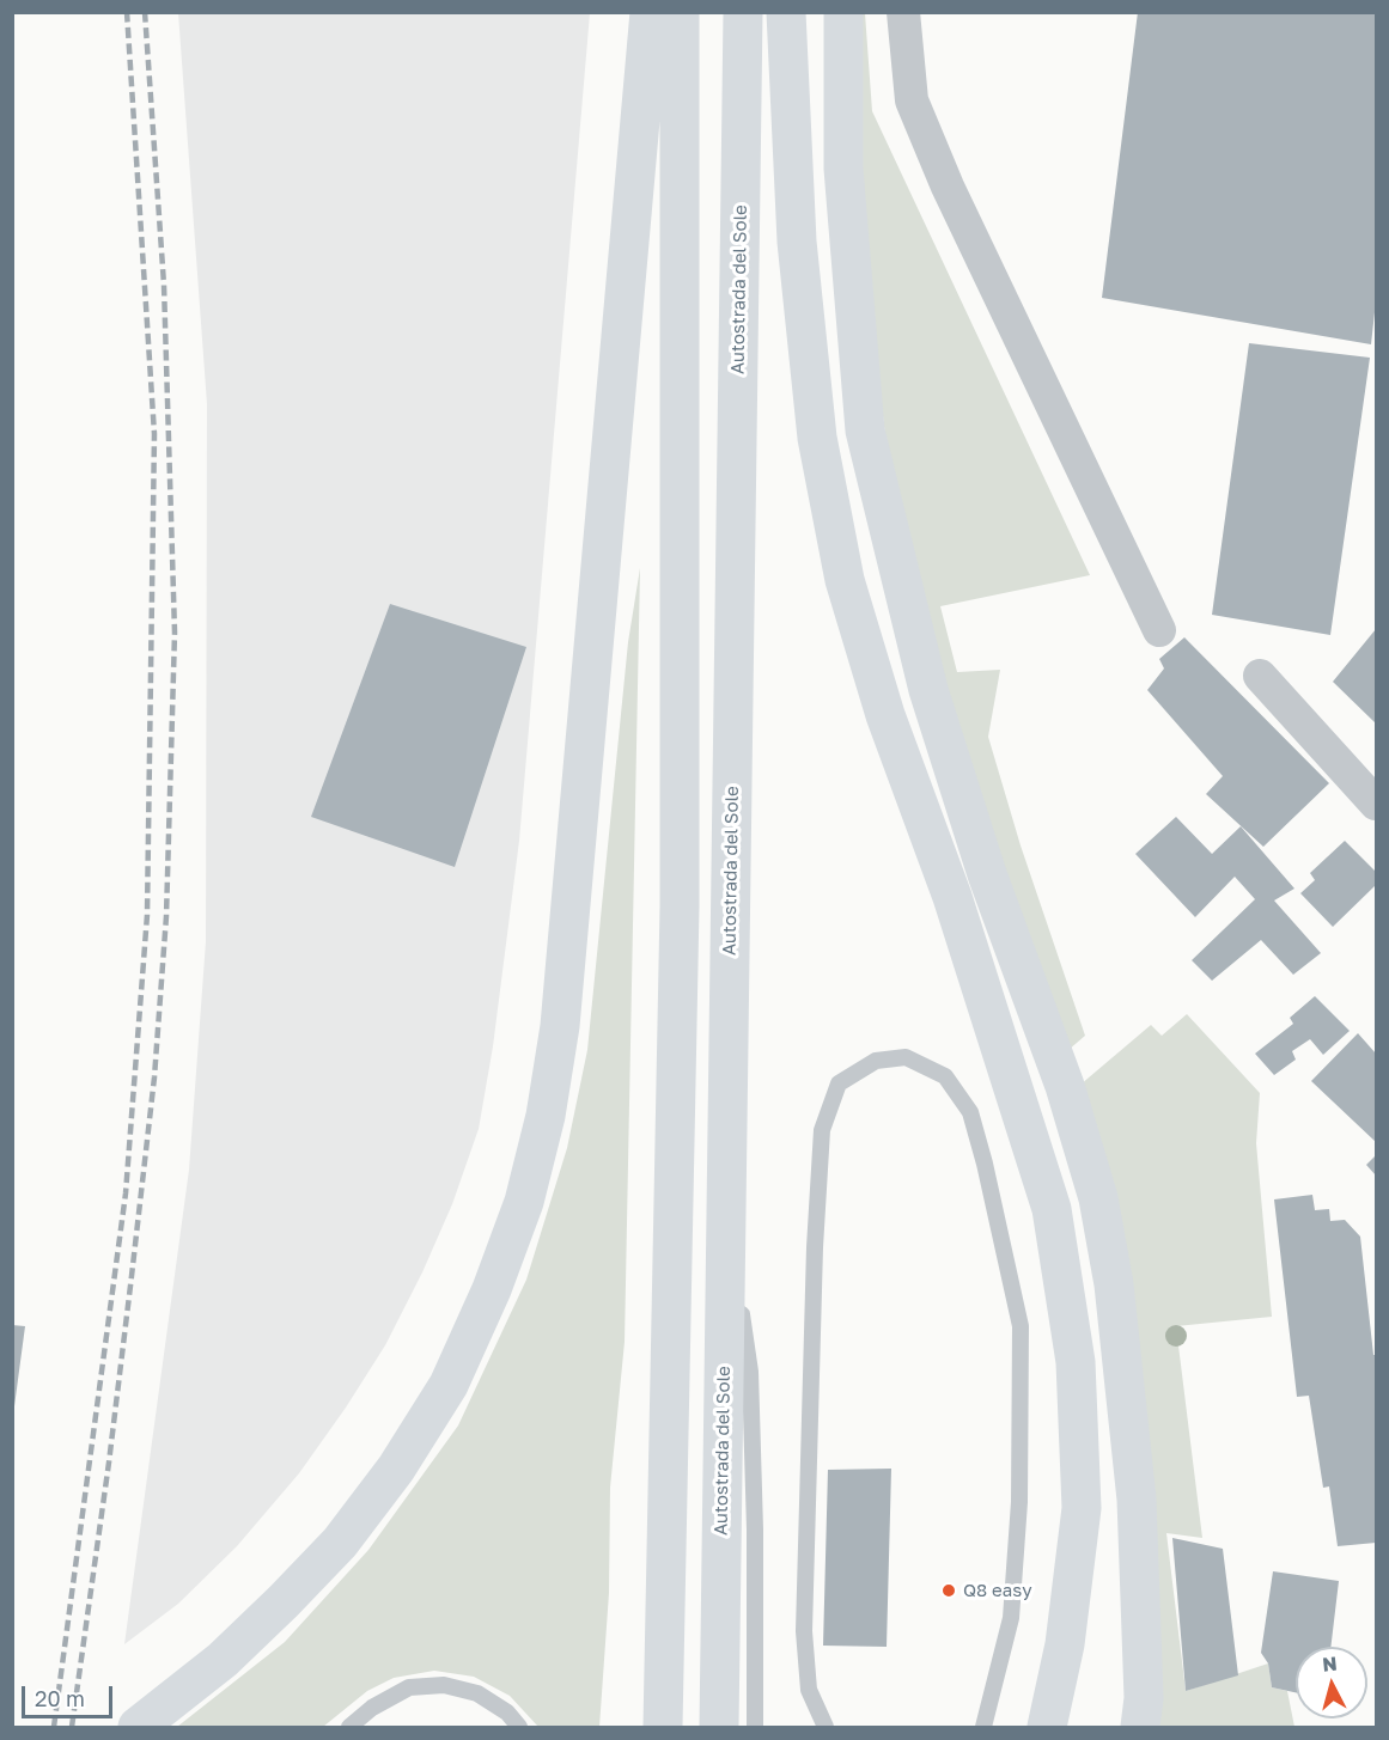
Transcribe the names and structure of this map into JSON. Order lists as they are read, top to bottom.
{
  "streets": {
    "highway": ["Autostrada del Sole"]
  },
  "places": ["Q8 easy"],
  "scale_bar": "20 m",
  "north": "top"
}
